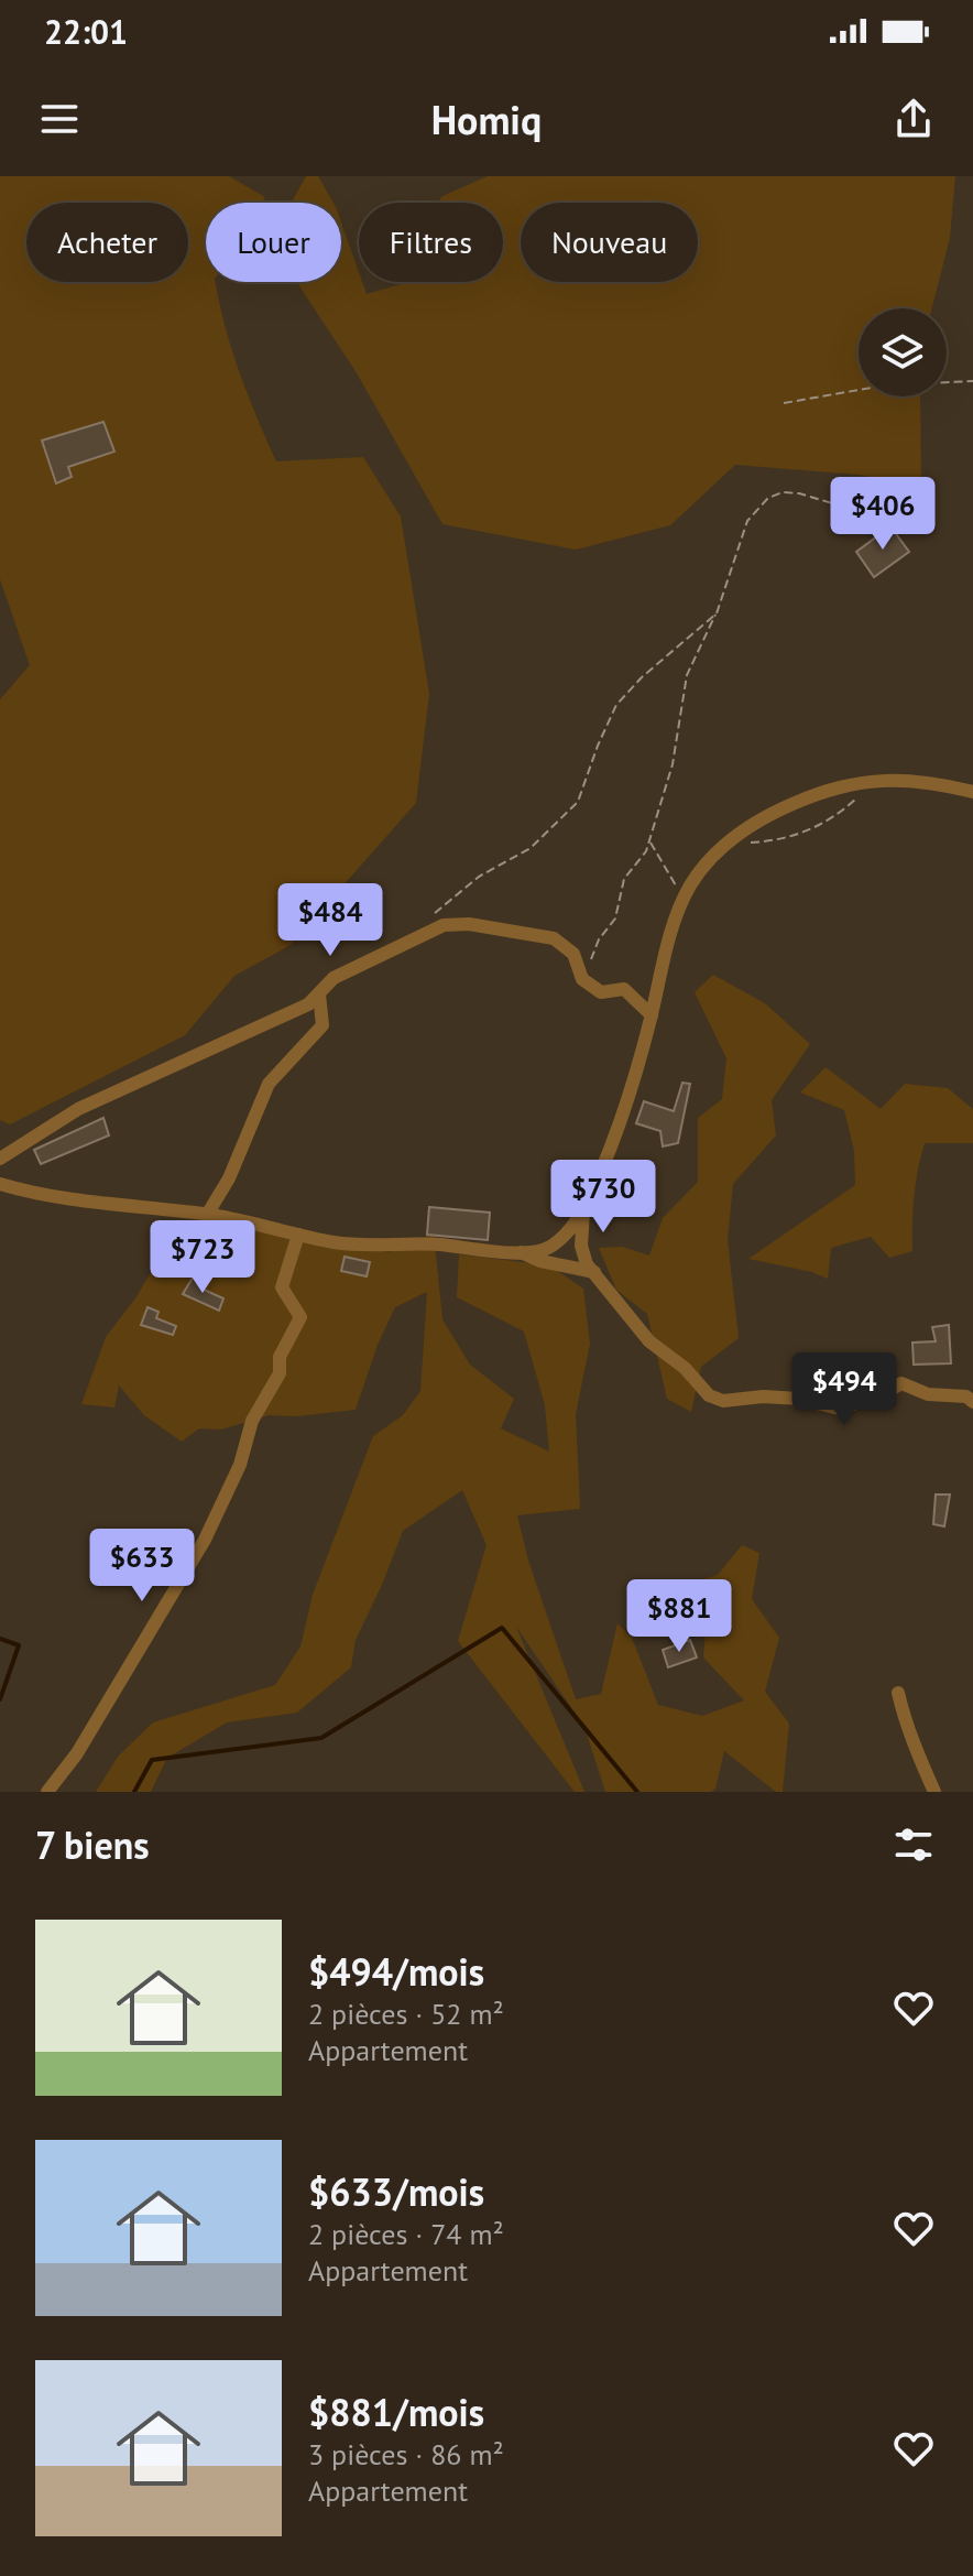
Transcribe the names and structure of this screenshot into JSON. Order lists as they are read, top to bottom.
{
  "page": {
    "status": "22:01",
    "header": "Homiq",
    "chip": [
      "Acheter",
      "Louer",
      "Filtres",
      "Nouveau"
    ],
    "price": [
      "$406",
      "$484",
      "$730",
      "$723",
      "$494",
      "$633",
      "$881"
    ],
    "heading": "7 biens",
    "list": [
      {
        "name": "$494/mois",
        "note": "2 pièces · 52 m² · Appartement"
      },
      {
        "name": "$633/mois",
        "note": "2 pièces · 74 m² · Appartement"
      },
      {
        "name": "$881/mois",
        "note": "3 pièces · 86 m² · Appartement"
      }
    ]
  }
}
